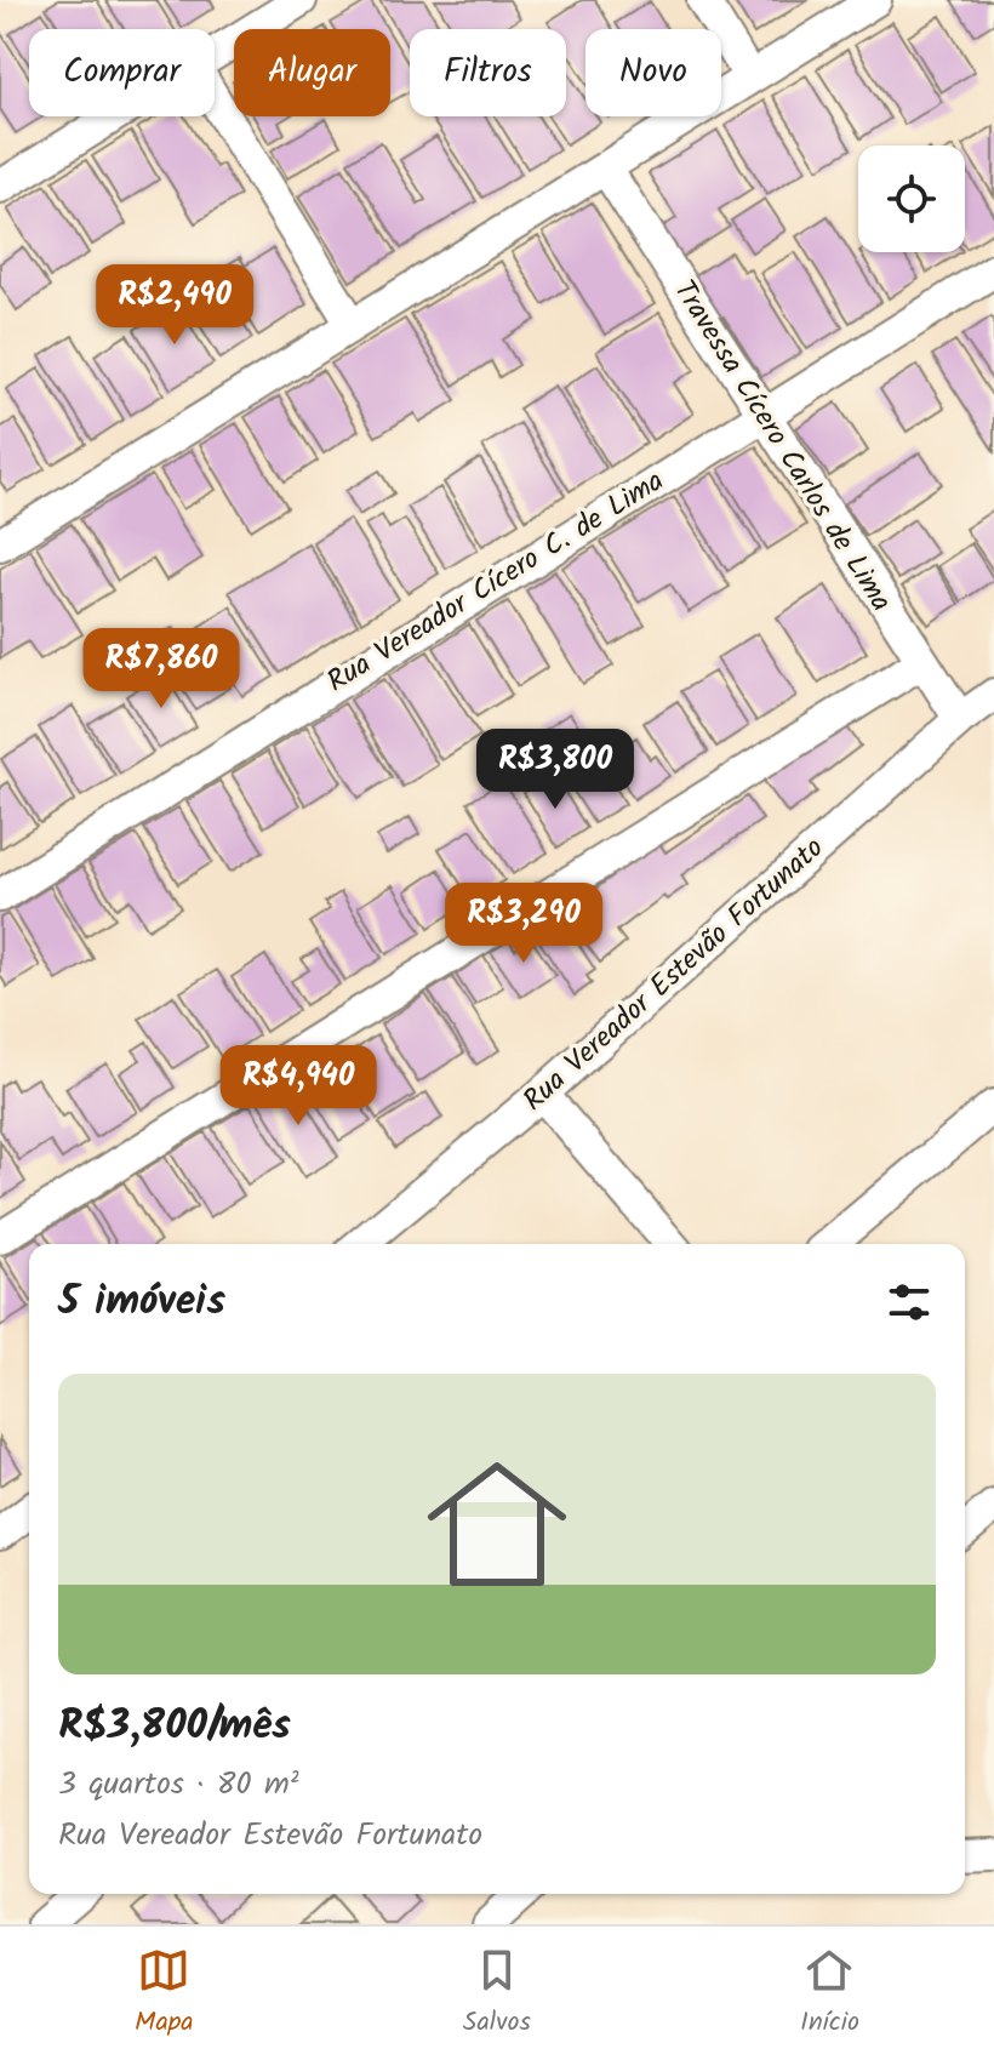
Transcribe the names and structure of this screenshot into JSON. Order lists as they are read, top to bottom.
{
  "streets": {
    "street": ["Travessa Cícero Carlos de Lima", "Rua Vereador Cícero C. de Lima", "Rua Vereador Estevão Fortunato"]
  },
  "crossings": [
    ["Travessa Cícero Carlos de Lima", "Rua Vereador Cícero C. de Lima"],
    ["Travessa Cícero Carlos de Lima", "Rua Vereador Estevão Fortunato"]
  ],
  "page": {
    "chip": [
      "Comprar",
      "Alugar",
      "Filtros",
      "Novo"
    ],
    "price": [
      "R$2,490",
      "R$7,860",
      "R$3,800",
      "R$3,290",
      "R$4,940"
    ],
    "heading": "5 imóveis",
    "list": [
      {
        "name": "R$3,800/mês",
        "note": "3 quartos · 80 m² · Rua Vereador Estevão Fortunato"
      }
    ],
    "tabs": ["Mapa", "Salvos", "Início"]
  }
}
